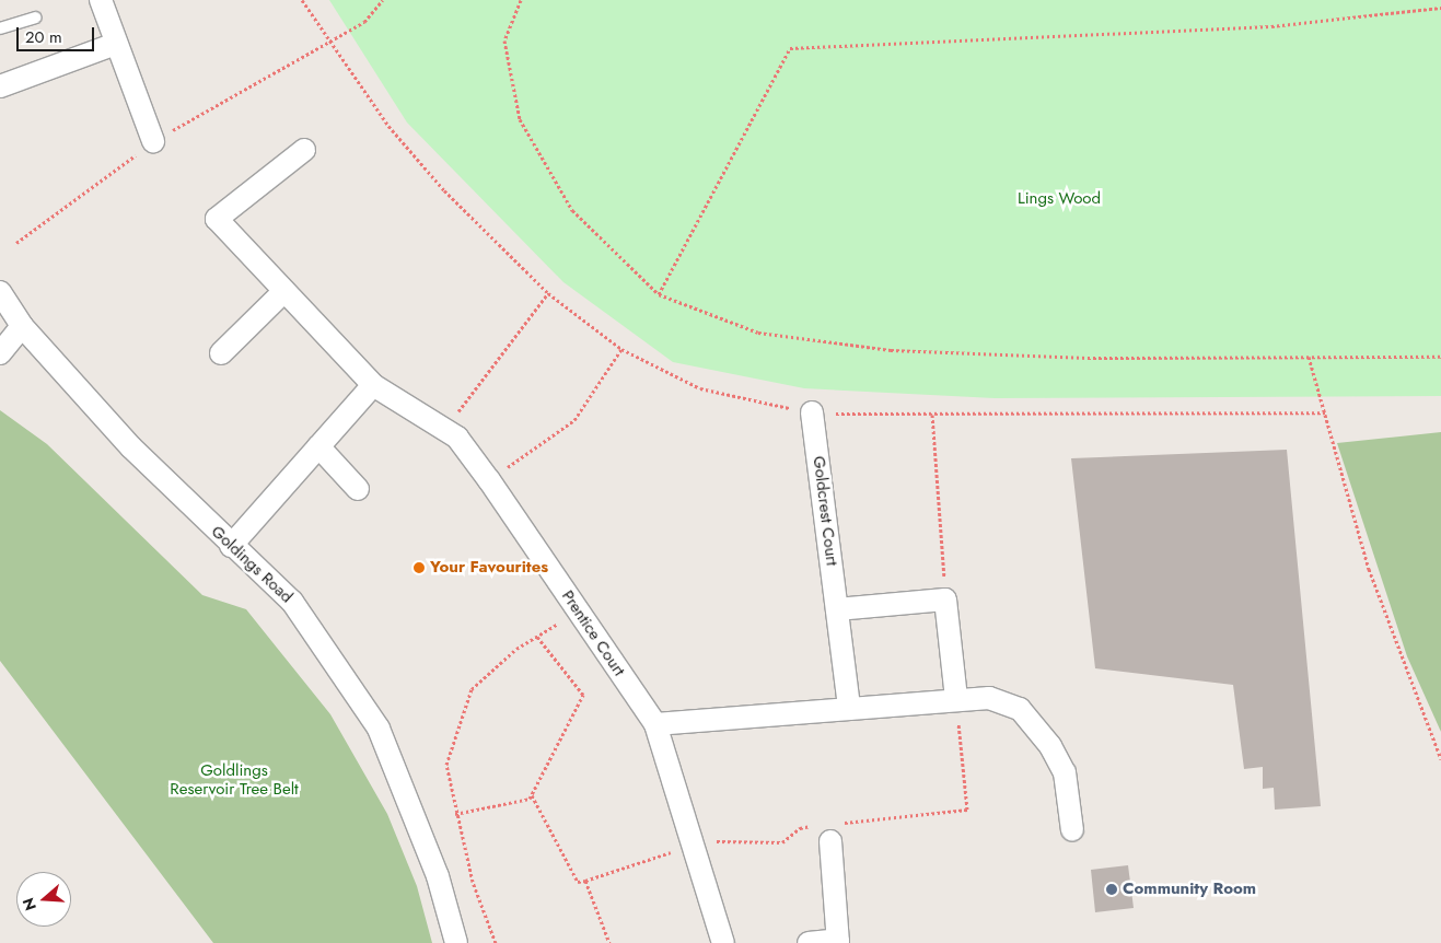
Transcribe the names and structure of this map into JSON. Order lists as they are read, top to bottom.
{
  "streets": {
    "street": ["Goldcrest Court", "Goldings Road", "Prentice Court"]
  },
  "parks": ["Lings Wood", "Goldlings Reservoir Tree Belt"],
  "places": ["Your Favourites", "Community Room"],
  "scale_bar": "20 m",
  "north": "left"
}
